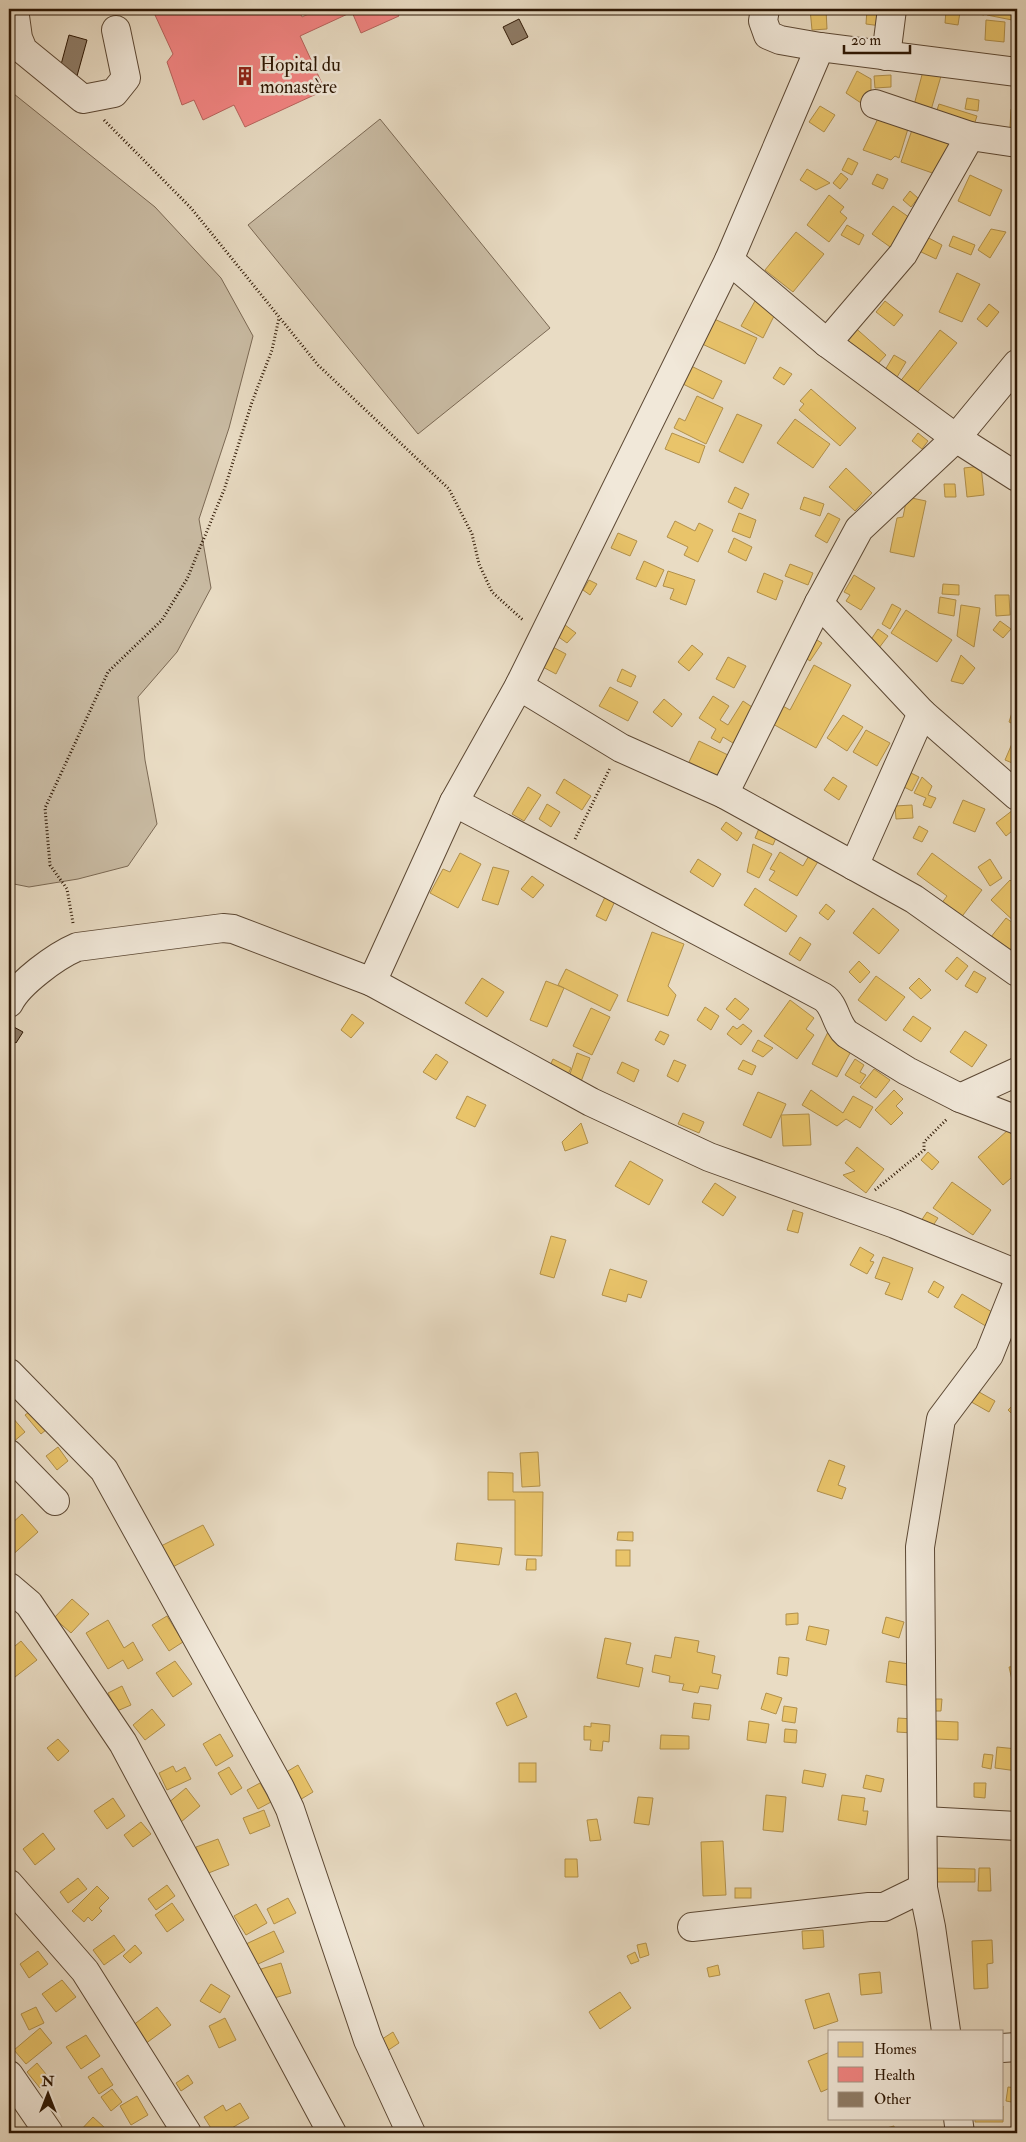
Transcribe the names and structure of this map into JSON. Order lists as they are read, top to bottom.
{
  "places": {
    "building": ["Hopital du monastère"]
  },
  "legend": ["Homes", "Health", "Other"],
  "scale_bar": "20 m",
  "north": "top"
}
